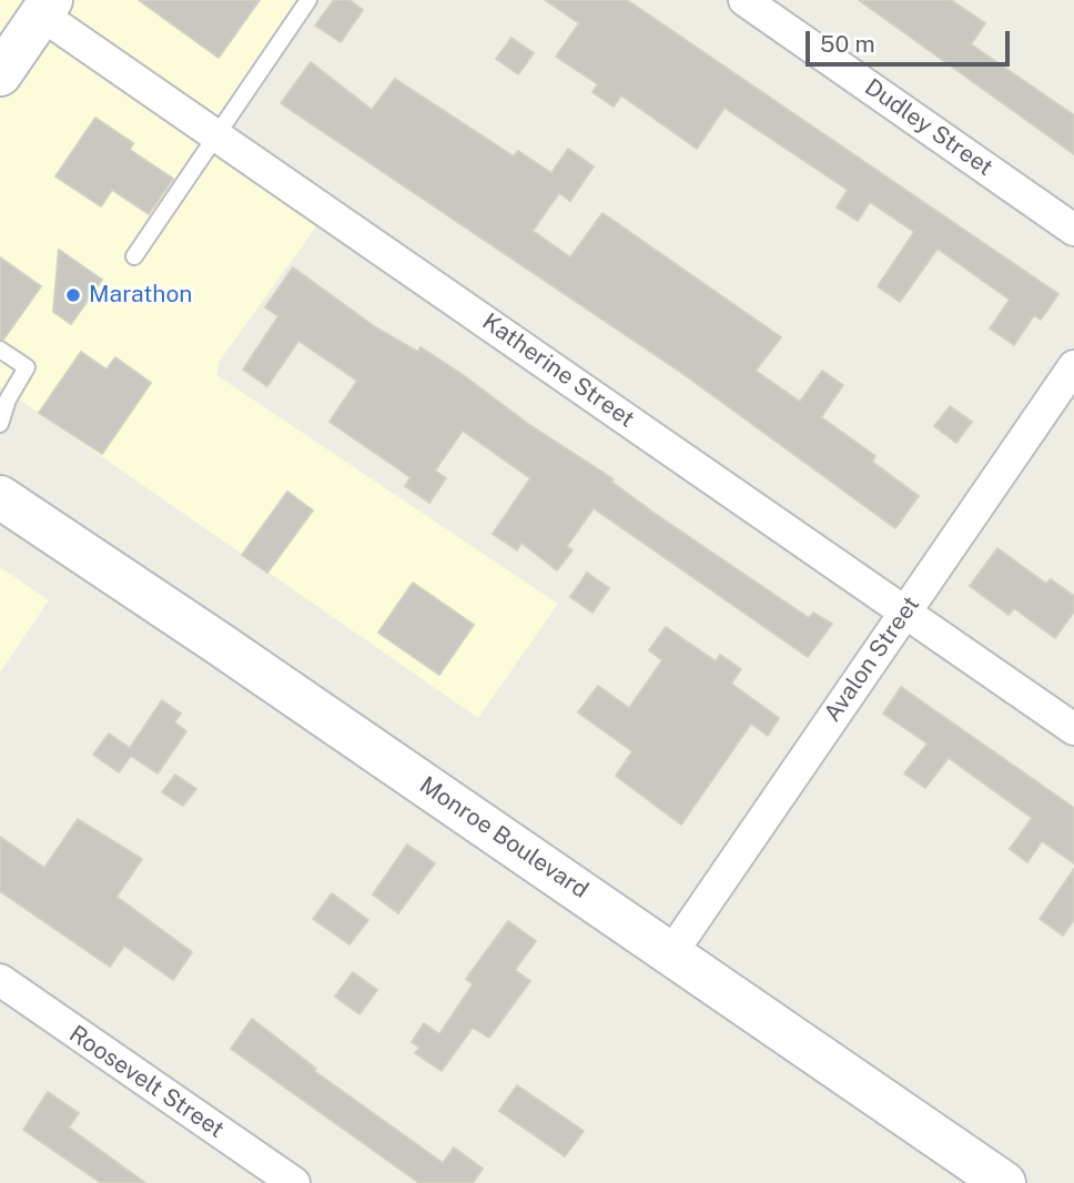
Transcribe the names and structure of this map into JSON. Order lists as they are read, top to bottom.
{
  "streets": {
    "street": [
      "Dudley Street",
      "Katherine Street",
      "Avalon Street",
      "Monroe Boulevard",
      "Roosevelt Street"
    ]
  },
  "crossings": [
    ["Katherine Street", "Avalon Street"],
    ["Avalon Street", "Monroe Boulevard"]
  ],
  "places": ["Marathon"],
  "scale_bar": "50 m"
}
